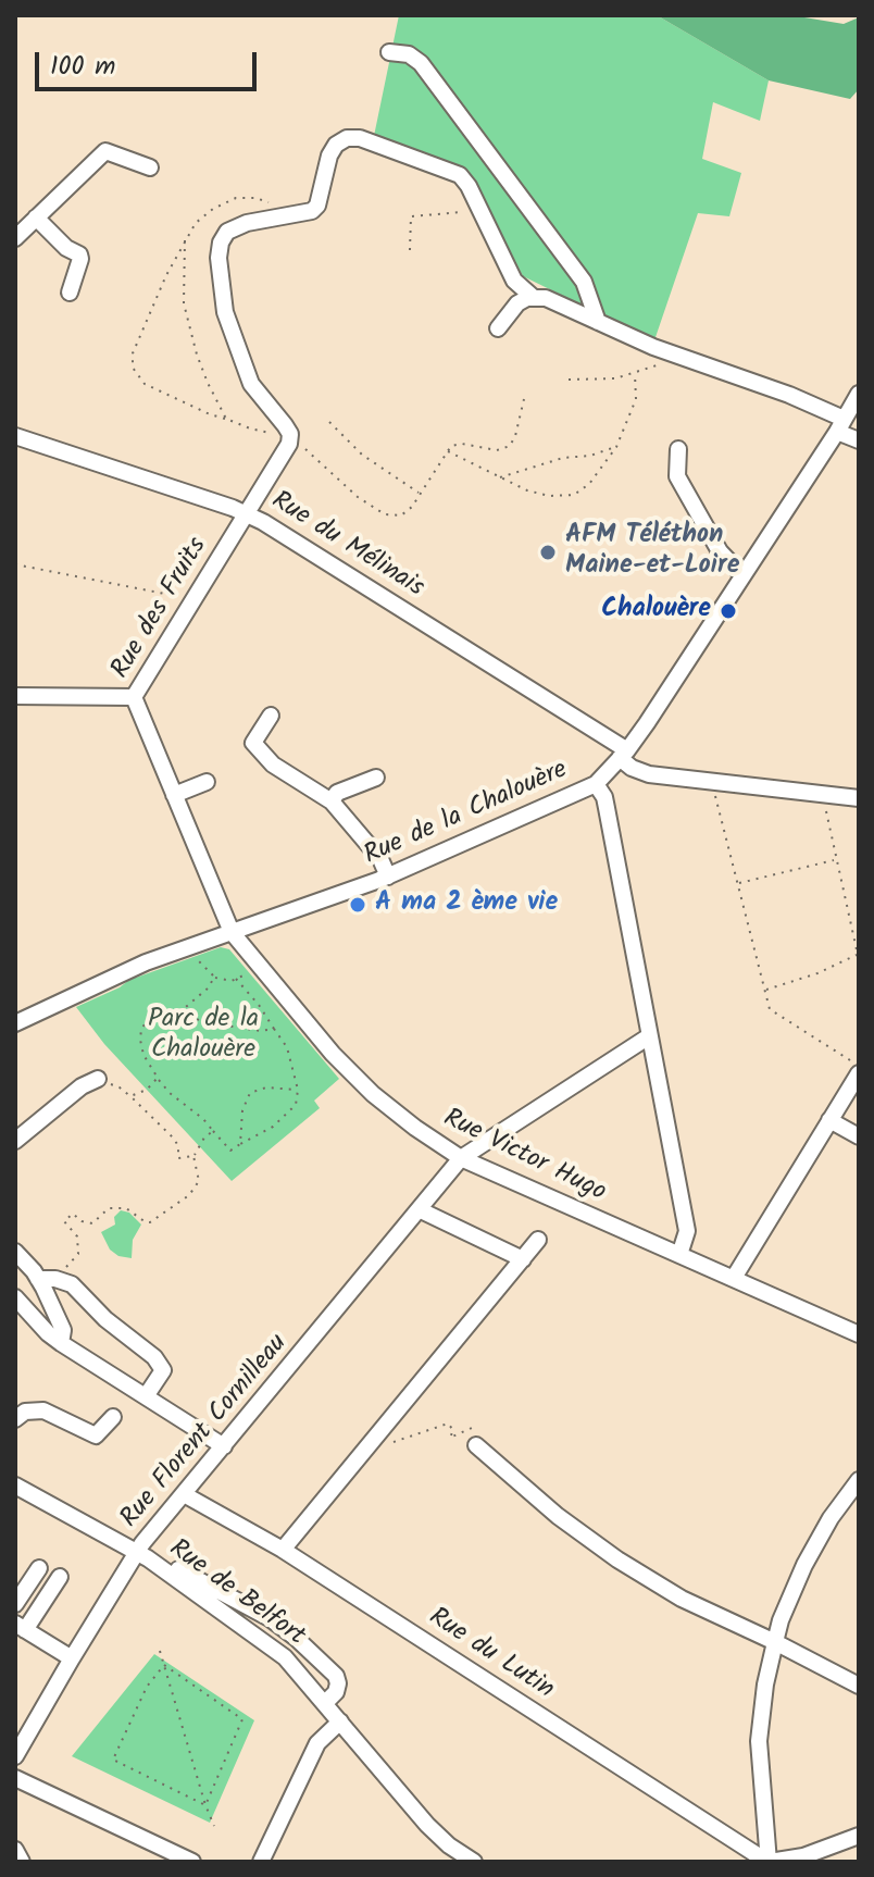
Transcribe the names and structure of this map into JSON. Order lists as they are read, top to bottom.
{
  "streets": {
    "street": [
      "Rue du Mélinais",
      "Rue des Fruits",
      "Rue de la Chalouère",
      "Rue Victor Hugo",
      "Rue Florent Cornilleau",
      "Rue de Belfort",
      "Rue du Lutin"
    ]
  },
  "crossings": [
    ["Rue du Mélinais", "Rue des Fruits"],
    ["Rue du Mélinais", "Rue de la Chalouère"],
    ["Rue des Fruits", "Rue de la Chalouère"],
    ["Rue des Fruits", "Rue Victor Hugo"],
    ["Rue de la Chalouère", "Rue Victor Hugo"],
    ["Rue Victor Hugo", "Rue Florent Cornilleau"],
    ["Rue Florent Cornilleau", "Rue de Belfort"],
    ["Rue Florent Cornilleau", "Rue du Lutin"]
  ],
  "parks": ["Parc de la Chalouère"],
  "places": ["AFM Téléthon Maine-et-Loire", "Chalouère", "A ma 2 ème vie"],
  "scale_bar": "100 m"
}
